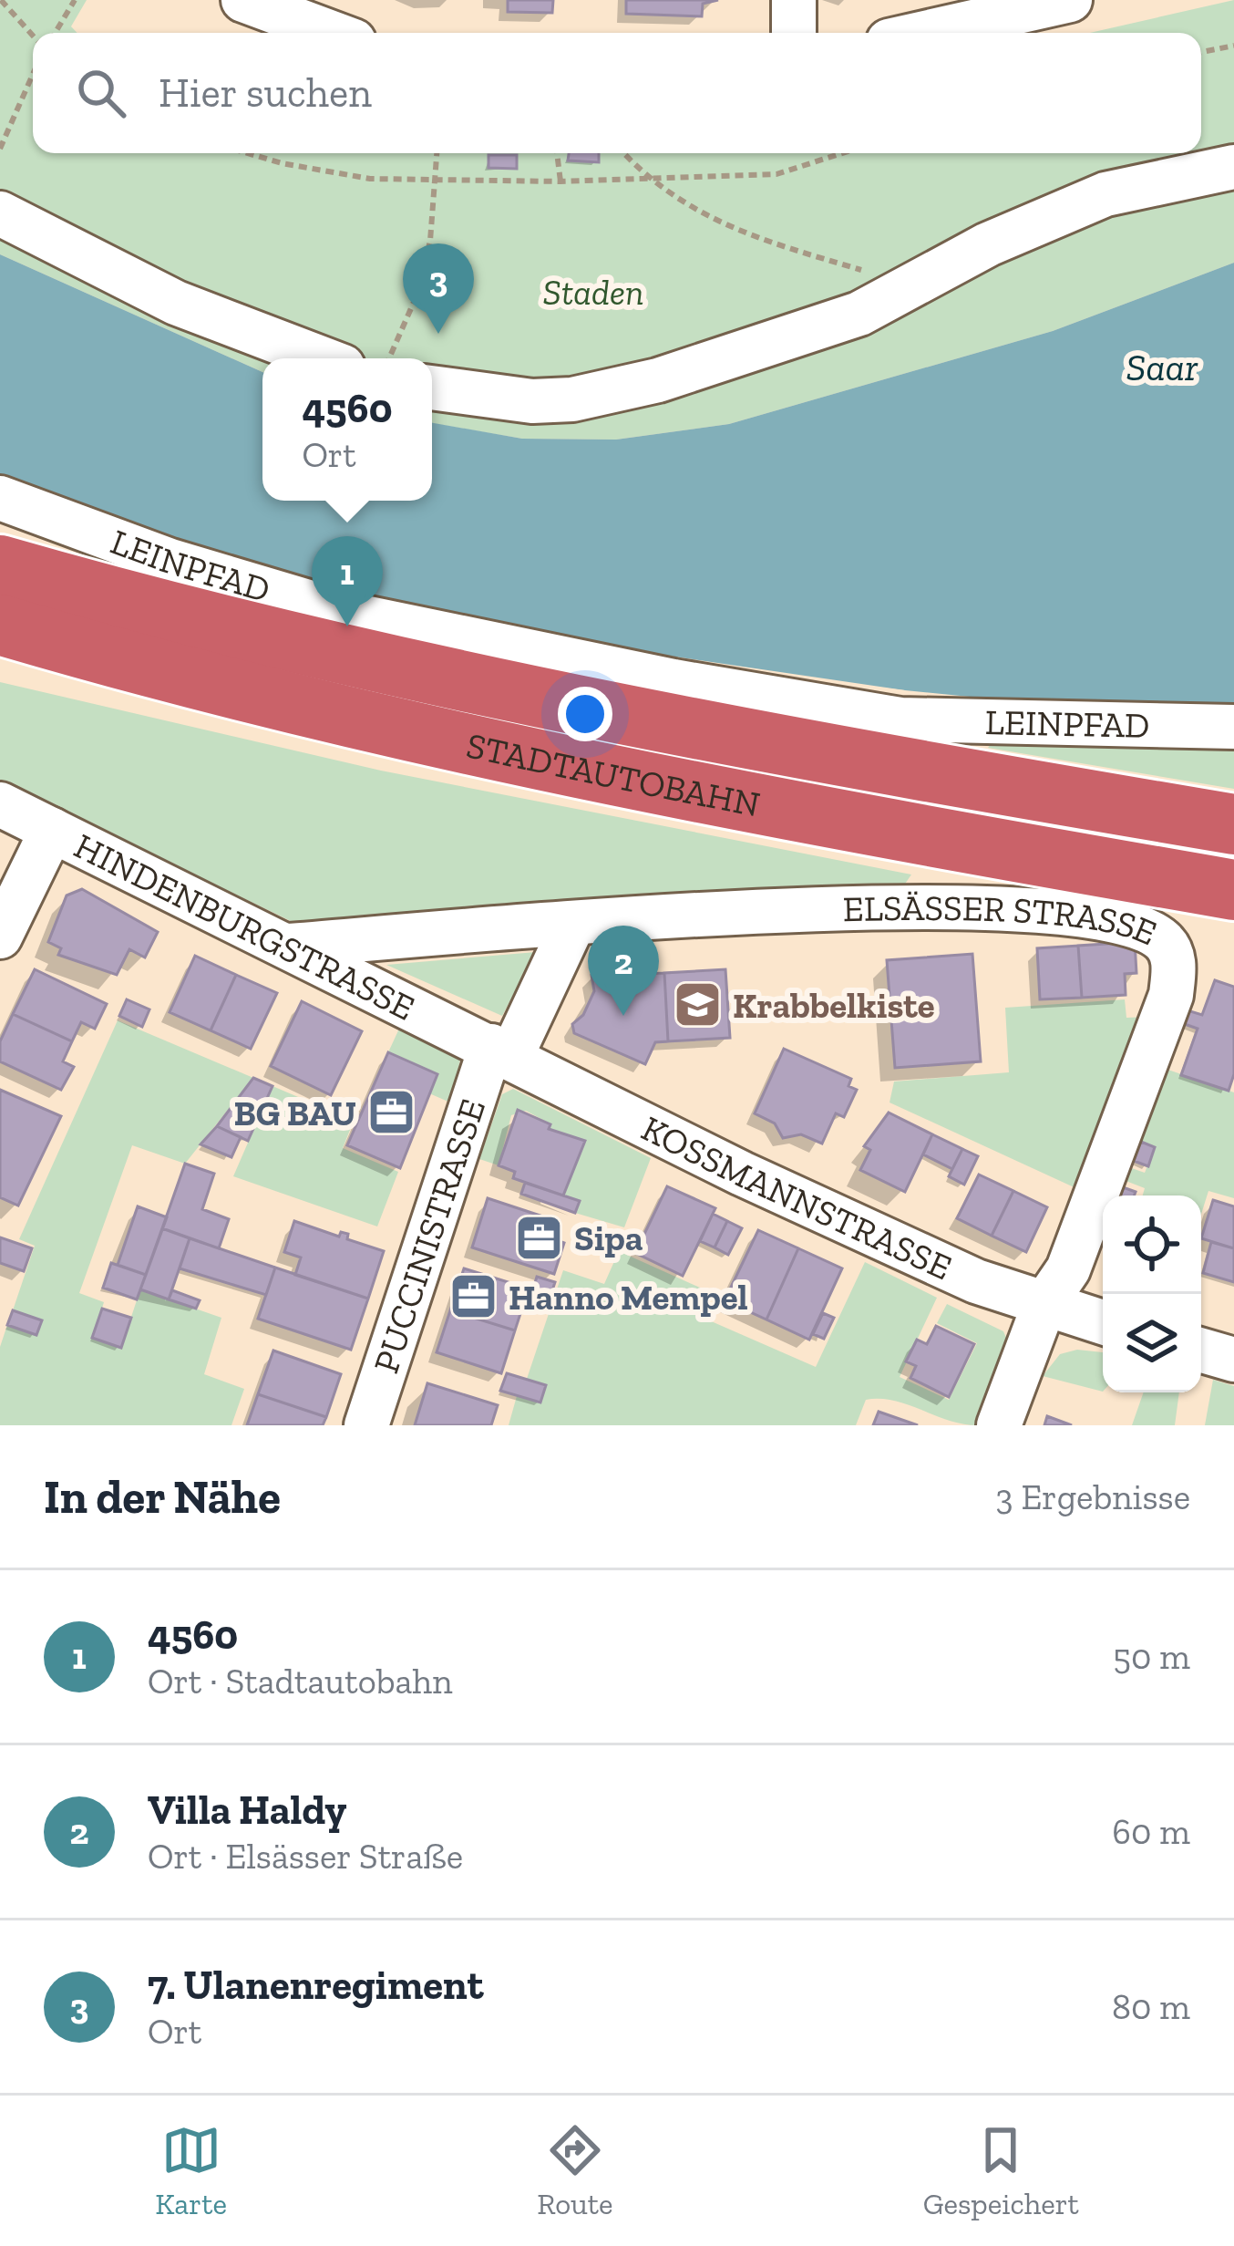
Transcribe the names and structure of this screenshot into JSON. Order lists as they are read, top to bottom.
{
  "streets": {
    "highway": ["STADTAUTOBAHN"],
    "street": [
      "LEINPFAD",
      "HINDENBURGSTRASSE",
      "ELSÄSSER STRASSE",
      "KOSSMANNSTRASSE",
      "PUCCINISTRASSE"
    ]
  },
  "crossings": [
    ["HINDENBURGSTRASSE", "ELSÄSSER STRASSE"],
    ["HINDENBURGSTRASSE", "KOSSMANNSTRASSE"],
    ["HINDENBURGSTRASSE", "PUCCINISTRASSE"],
    ["ELSÄSSER STRASSE", "KOSSMANNSTRASSE"],
    ["KOSSMANNSTRASSE", "PUCCINISTRASSE"]
  ],
  "water": ["Saar"],
  "parks": ["Staden"],
  "places": {
    "school or university": ["Krabbelkiste"],
    "office": ["BG BAU", "Sipa", "Hanno Mempel"]
  },
  "page": {
    "search": "Hier suchen",
    "pins": ["3", "1", "2"],
    "popup": ["4560", "Ort"],
    "heading": ["In der Nähe", "3 Ergebnisse"],
    "list": [
      {
        "mark": "1",
        "name": "4560",
        "note": "Ort · Stadtautobahn",
        "value": "50 m"
      },
      {
        "mark": "2",
        "name": "Villa Haldy",
        "note": "Ort · Elsässer Straße",
        "value": "60 m"
      },
      {
        "mark": "3",
        "name": "7. Ulanenregiment",
        "note": "Ort",
        "value": "80 m"
      }
    ],
    "nav": ["Karte", "Route", "Gespeichert"]
  }
}
